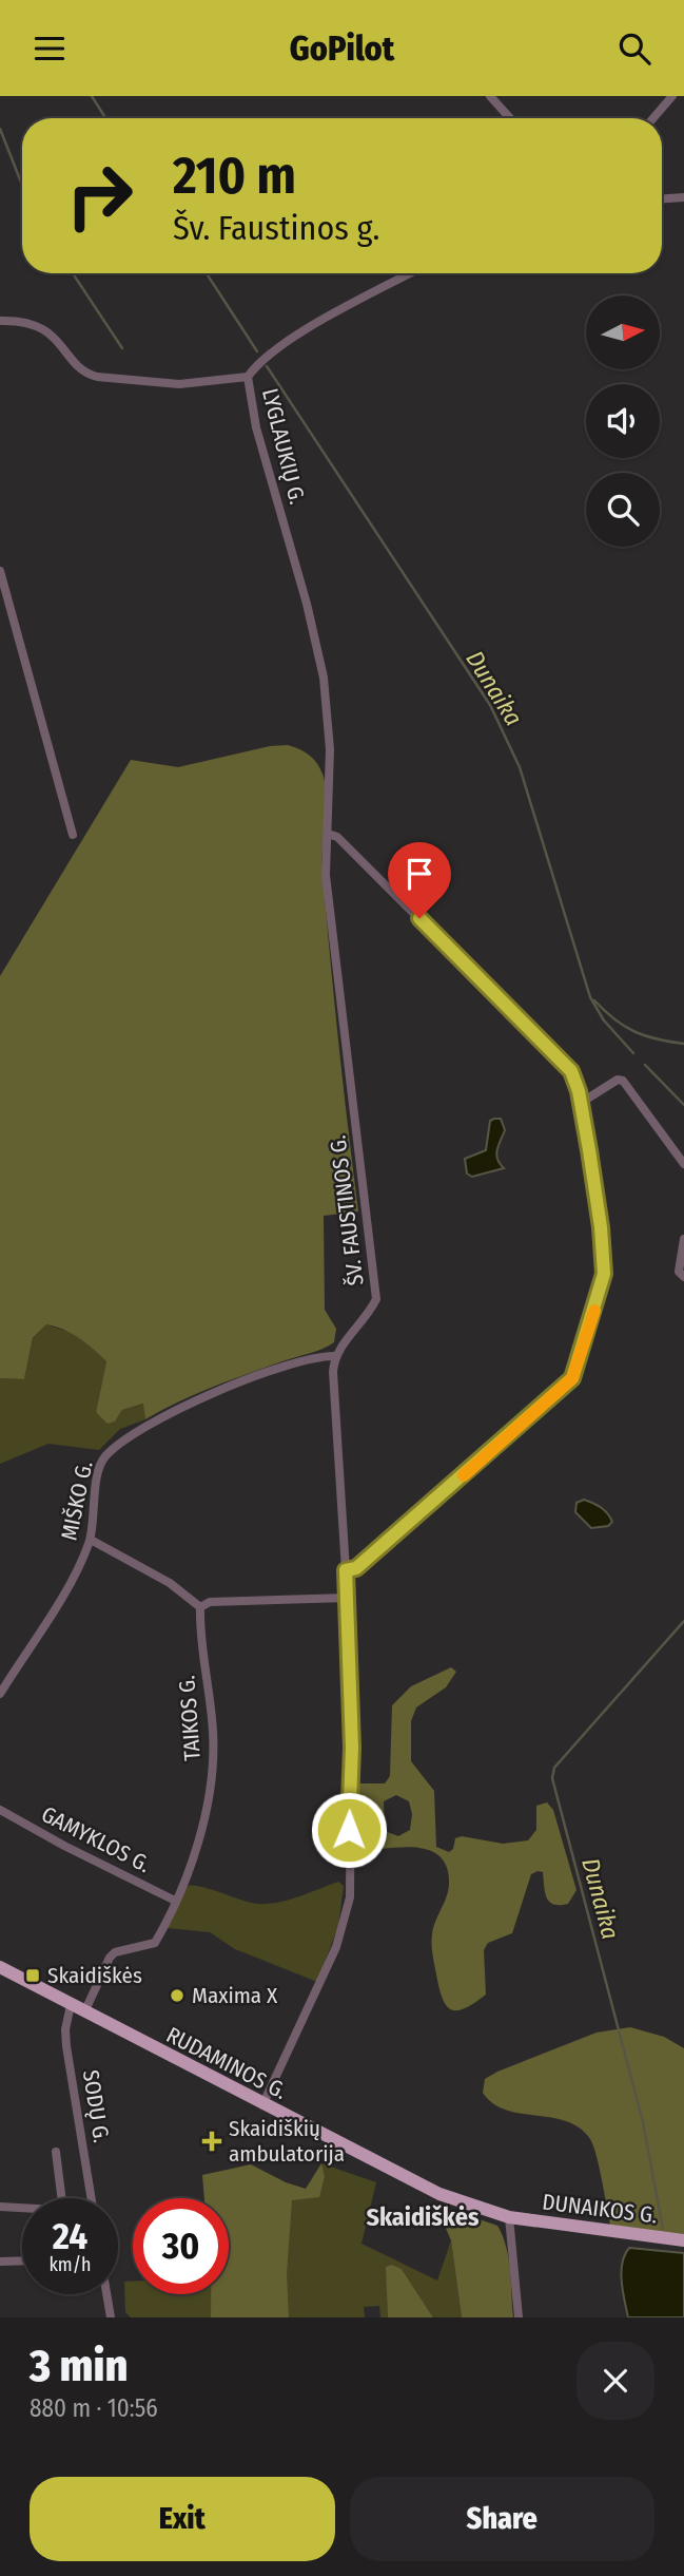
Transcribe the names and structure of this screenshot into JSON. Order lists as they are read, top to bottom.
{
  "streets": {
    "main road": ["RUDAMINOS G.", "DUNAIKOS G."],
    "street": [
      "LYGLAUKIŲ G.",
      "ŠV. FAUSTINOS G.",
      "MIŠKO G.",
      "TAIKOS G.",
      "GAMYKLOS G.",
      "SODŲ G."
    ]
  },
  "crossings": [
    ["LYGLAUKIŲ G.", "ŠV. FAUSTINOS G."],
    ["ŠV. FAUSTINOS G.", "MIŠKO G."],
    ["TAIKOS G.", "GAMYKLOS G."],
    ["TAIKOS G.", "RUDAMINOS G."],
    ["RUDAMINOS G.", "SODŲ G."],
    ["RUDAMINOS G.", "DUNAIKOS G."]
  ],
  "districts": ["Skaidiškės"],
  "water": ["Dunaika"],
  "places": {
    "transit": ["Skaidiškės"],
    "other": ["Maxima X"],
    "health": ["Skaidiškių ambulatorija"]
  },
  "north": "right",
  "page": {
    "header": "GoPilot",
    "turn": ["210 m", "Šv. Faustinos g."],
    "speed": "24 km/h",
    "limit": "30",
    "heading": ["3 min", "880 m · 10:56"],
    "buttons": ["Exit", "Share"]
  }
}
